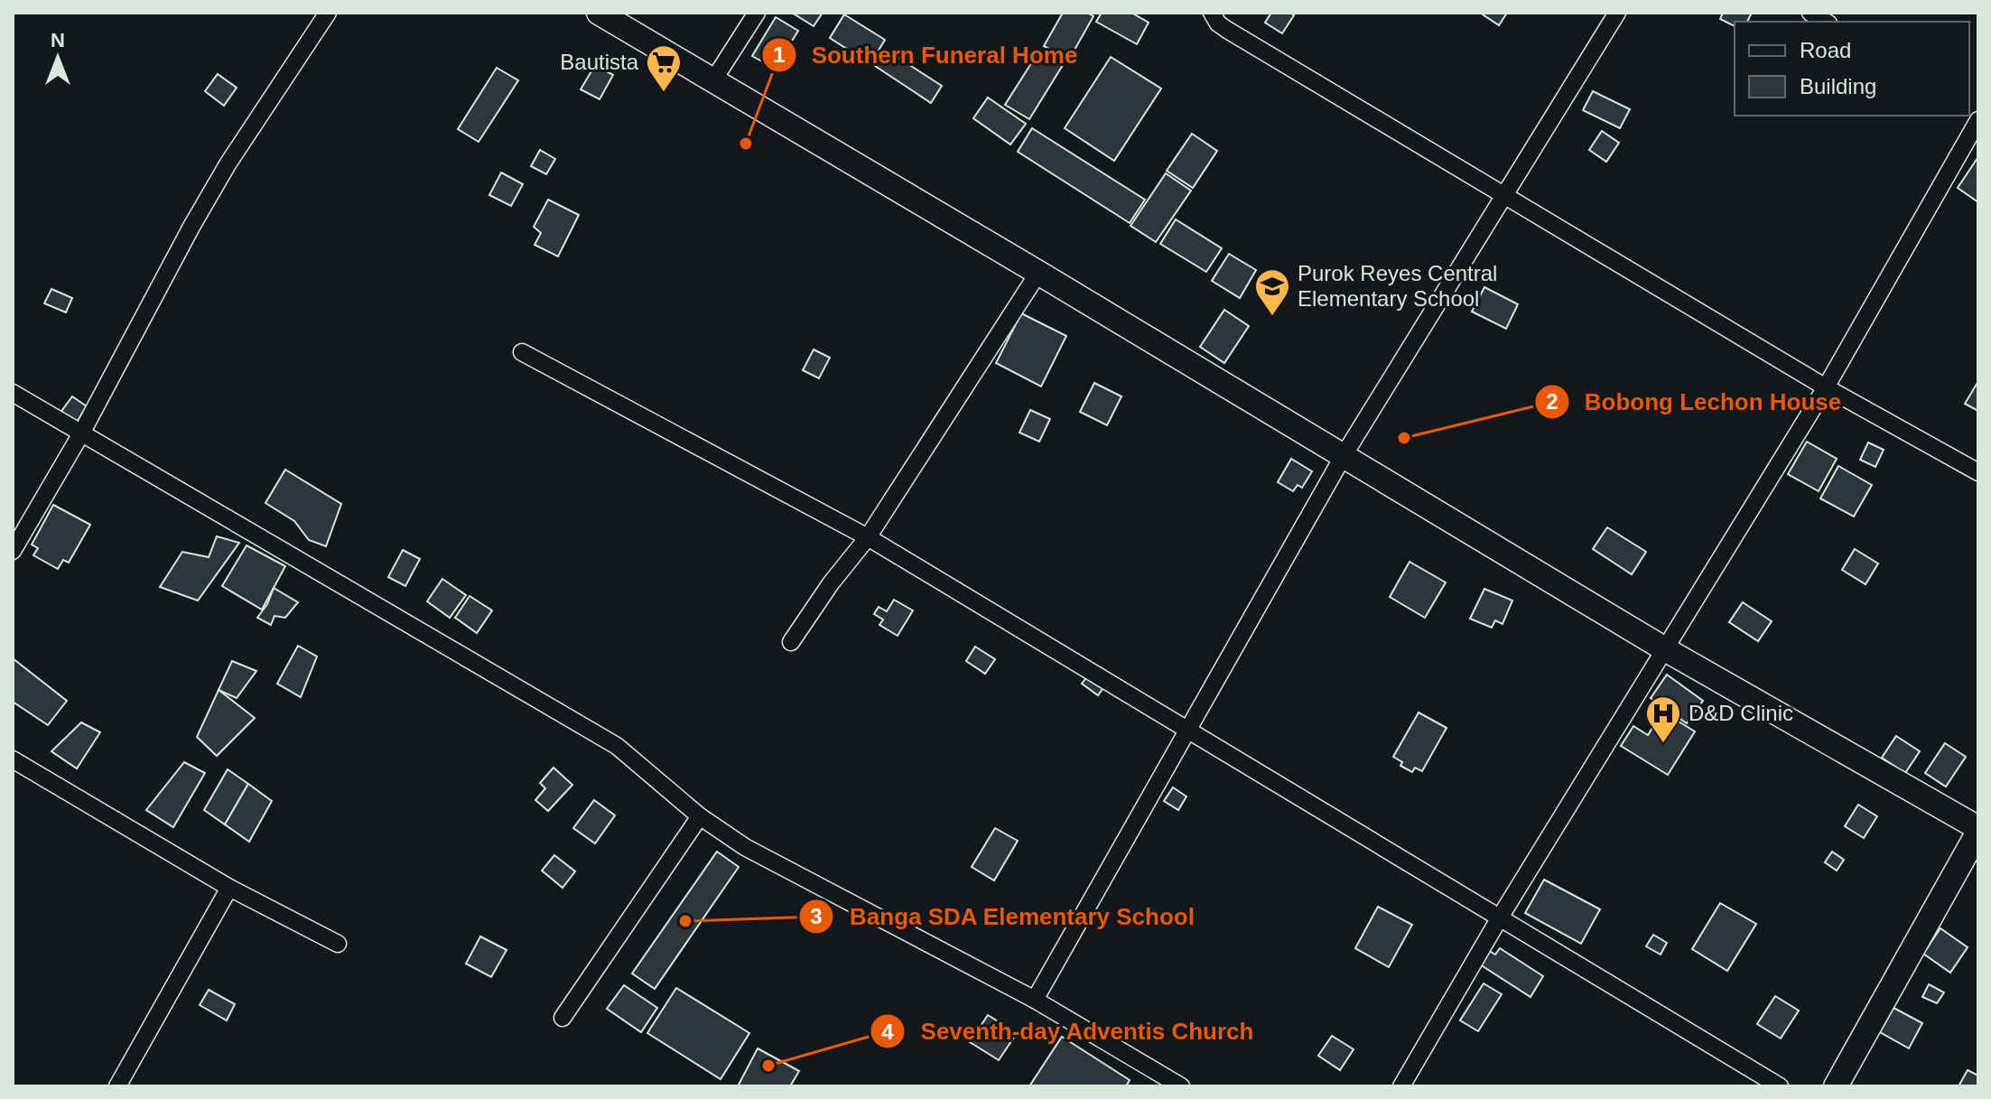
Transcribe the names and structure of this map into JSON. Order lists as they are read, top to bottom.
{
  "places": {
    "supermarket": ["Bautista"],
    "other": [
      "Southern Funeral Home",
      "Bobong Lechon House",
      "Banga SDA Elementary School",
      "Seventh-day Adventis Church"
    ],
    "school or university": ["Purok Reyes Central Elementary School"],
    "hospital": ["D&D Clinic"]
  },
  "legend": ["Road", "Building"],
  "north": "top"
}
